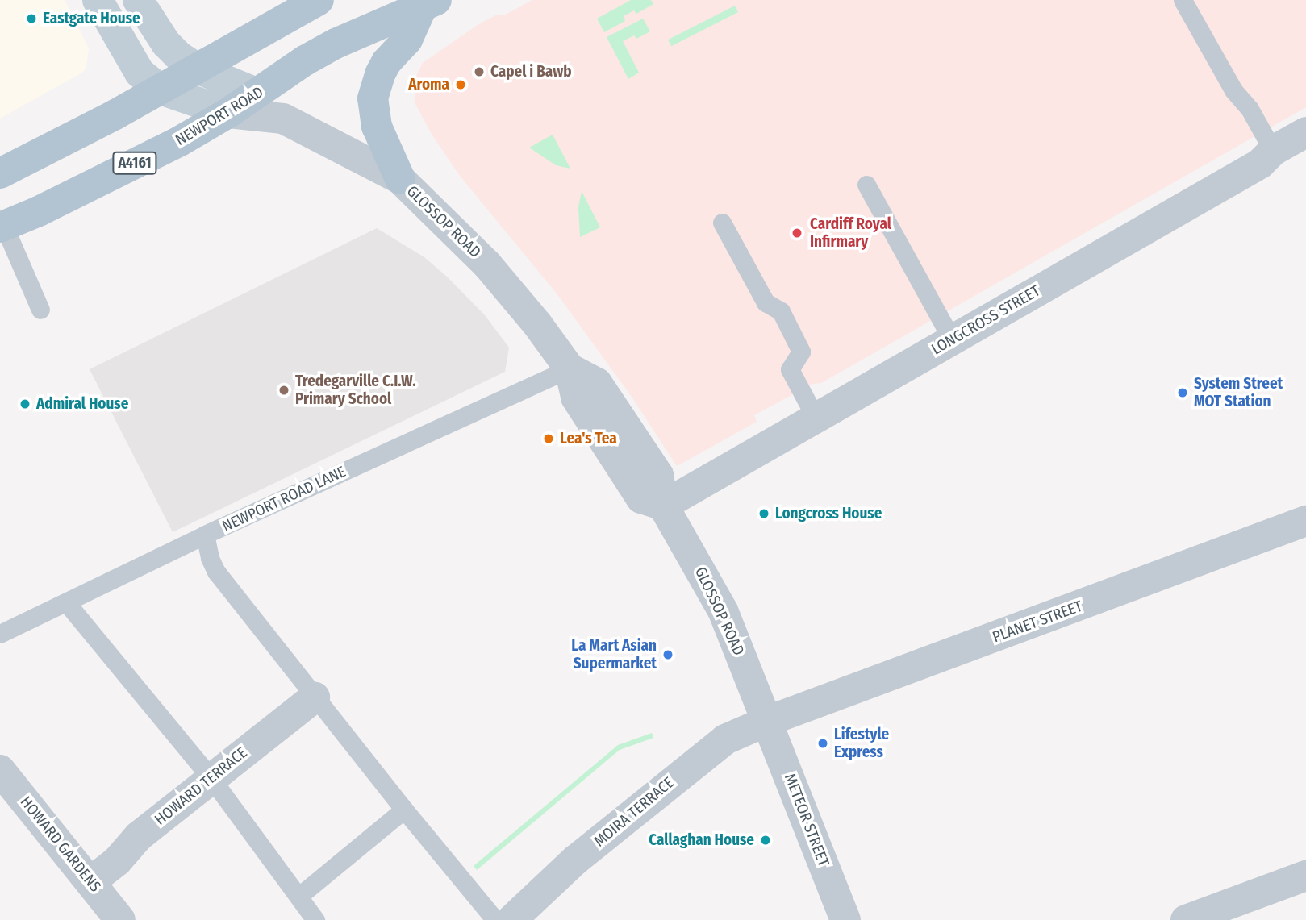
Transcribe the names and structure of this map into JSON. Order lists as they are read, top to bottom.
{
  "streets": {
    "main road": ["NEWPORT ROAD", "A4161"],
    "street": [
      "GLOSSOP ROAD",
      "LONGCROSS STREET",
      "PLANET STREET",
      "HOWARD TERRACE",
      "MOIRA TERRACE",
      "METEOR STREET",
      "HOWARD GARDENS"
    ],
    "lane": ["NEWPORT ROAD LANE"]
  },
  "crossings": [
    ["NEWPORT ROAD", "GLOSSOP ROAD"],
    ["GLOSSOP ROAD", "LONGCROSS STREET"],
    ["GLOSSOP ROAD", "NEWPORT ROAD LANE"],
    ["GLOSSOP ROAD", "PLANET STREET"],
    ["GLOSSOP ROAD", "MOIRA TERRACE"],
    ["GLOSSOP ROAD", "METEOR STREET"],
    ["PLANET STREET", "MOIRA TERRACE"],
    ["PLANET STREET", "METEOR STREET"],
    ["HOWARD TERRACE", "HOWARD GARDENS"],
    ["MOIRA TERRACE", "METEOR STREET"]
  ],
  "places": [
    "Eastgate House",
    "Capel i Bawb",
    "Aroma",
    "Cardiff Royal Infirmary",
    "Tredegarville C.I.W. Primary School",
    "System Street MOT Station",
    "Admiral House",
    "Lea's Tea",
    "Longcross House",
    "La Mart Asian Supermarket",
    "Lifestyle Express",
    "Callaghan House"
  ]
}
